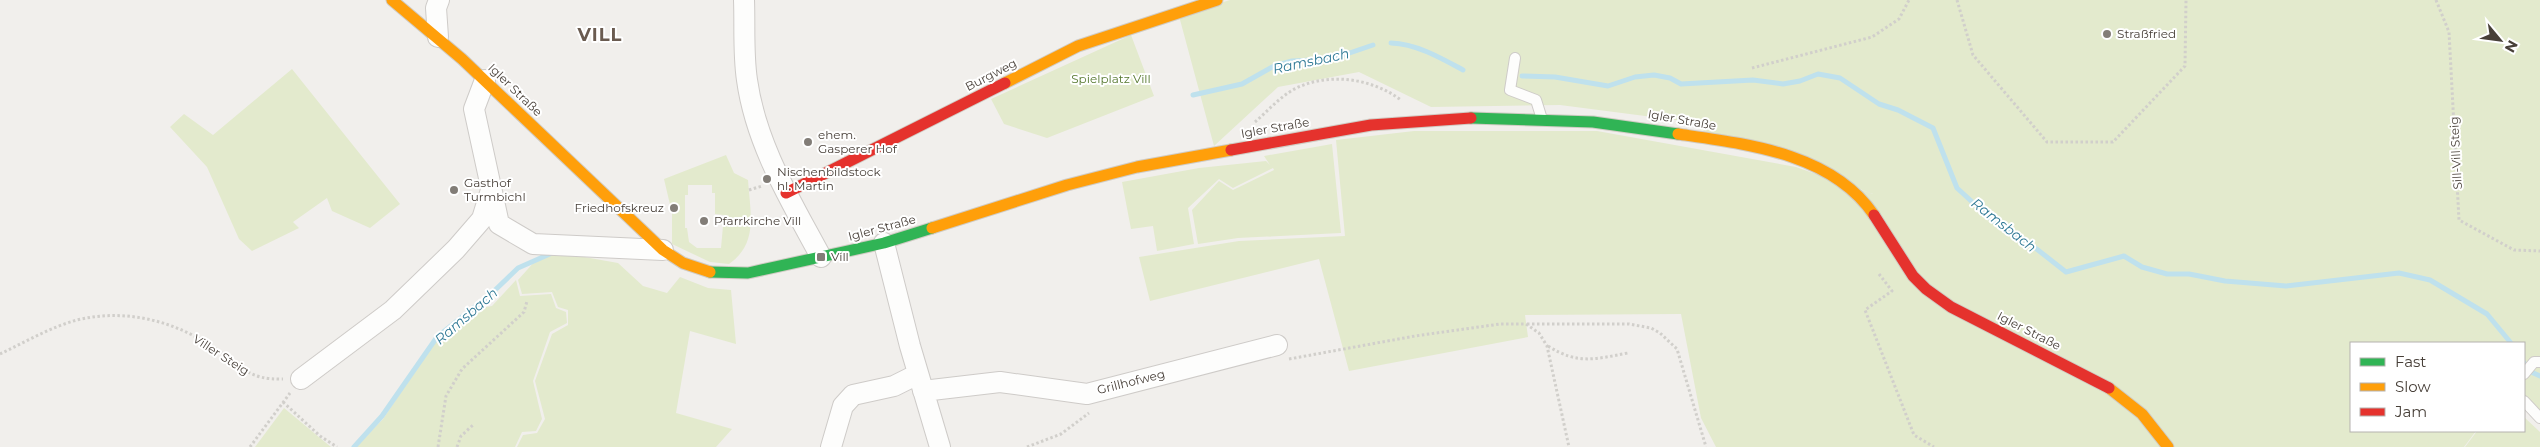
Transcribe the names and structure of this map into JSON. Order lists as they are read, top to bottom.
{
  "streets": {
    "main road": ["Burgweg", "Igler Straße"],
    "street": ["Grillhofweg"],
    "path": ["Sill-Vill Steig", "Viller Steig"]
  },
  "districts": ["VILL"],
  "water": ["Ramsbach"],
  "parks": ["Spielplatz Vill"],
  "places": {
    "other": [
      "Straßfried",
      "ehem. Gasperer Hof",
      "Nischenbildstock hl. Martin",
      "Gasthof Turmbichl",
      "Friedhofskreuz",
      "Pfarrkirche Vill"
    ],
    "transit": ["Vill"]
  },
  "legend": ["Fast", "Slow", "Jam"],
  "north": "bottom right"
}
